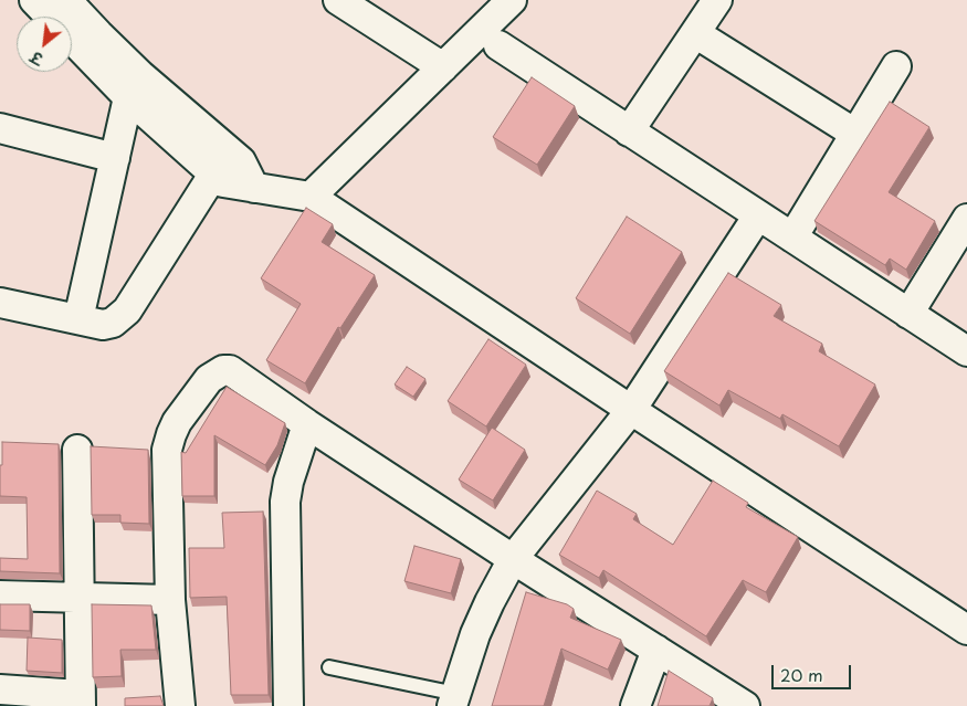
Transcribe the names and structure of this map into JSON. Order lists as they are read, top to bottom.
{
  "scale_bar": "20 m",
  "north": "bottom left"
}
